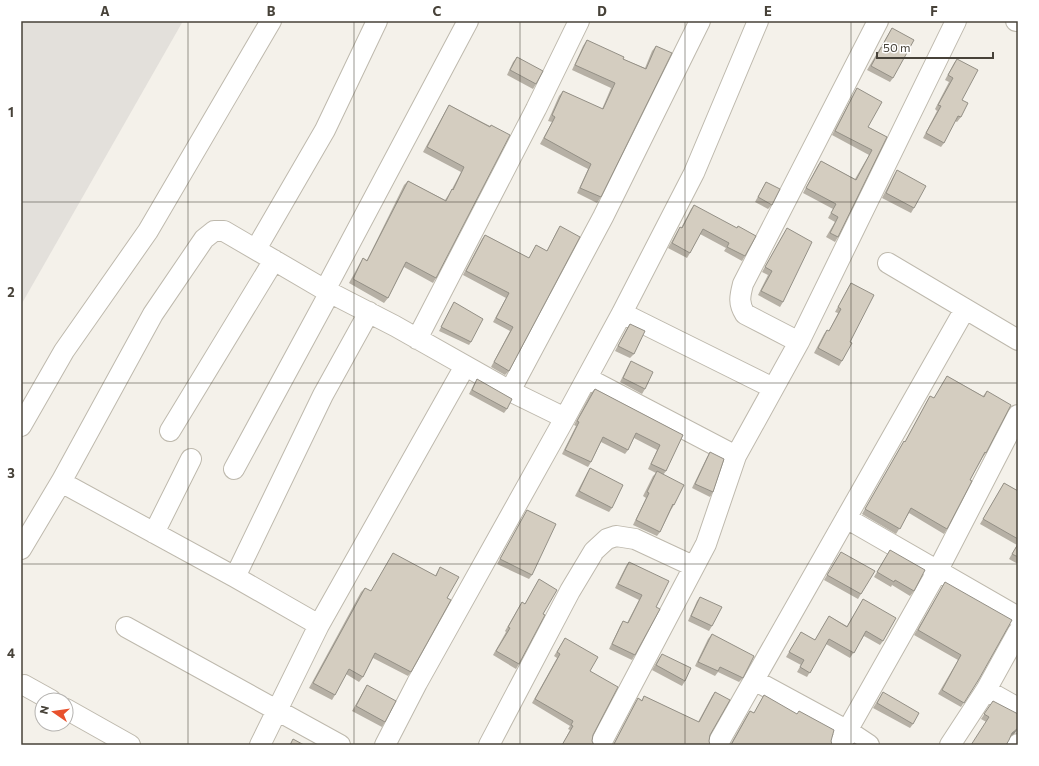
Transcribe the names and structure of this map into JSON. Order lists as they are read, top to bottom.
{
  "scale_bar": "50 m",
  "north": "left",
  "grid": {
    "columns": [
      "A",
      "B",
      "C",
      "D",
      "E",
      "F"
    ],
    "rows": [
      "1",
      "2",
      "3",
      "4"
    ]
  }
}
